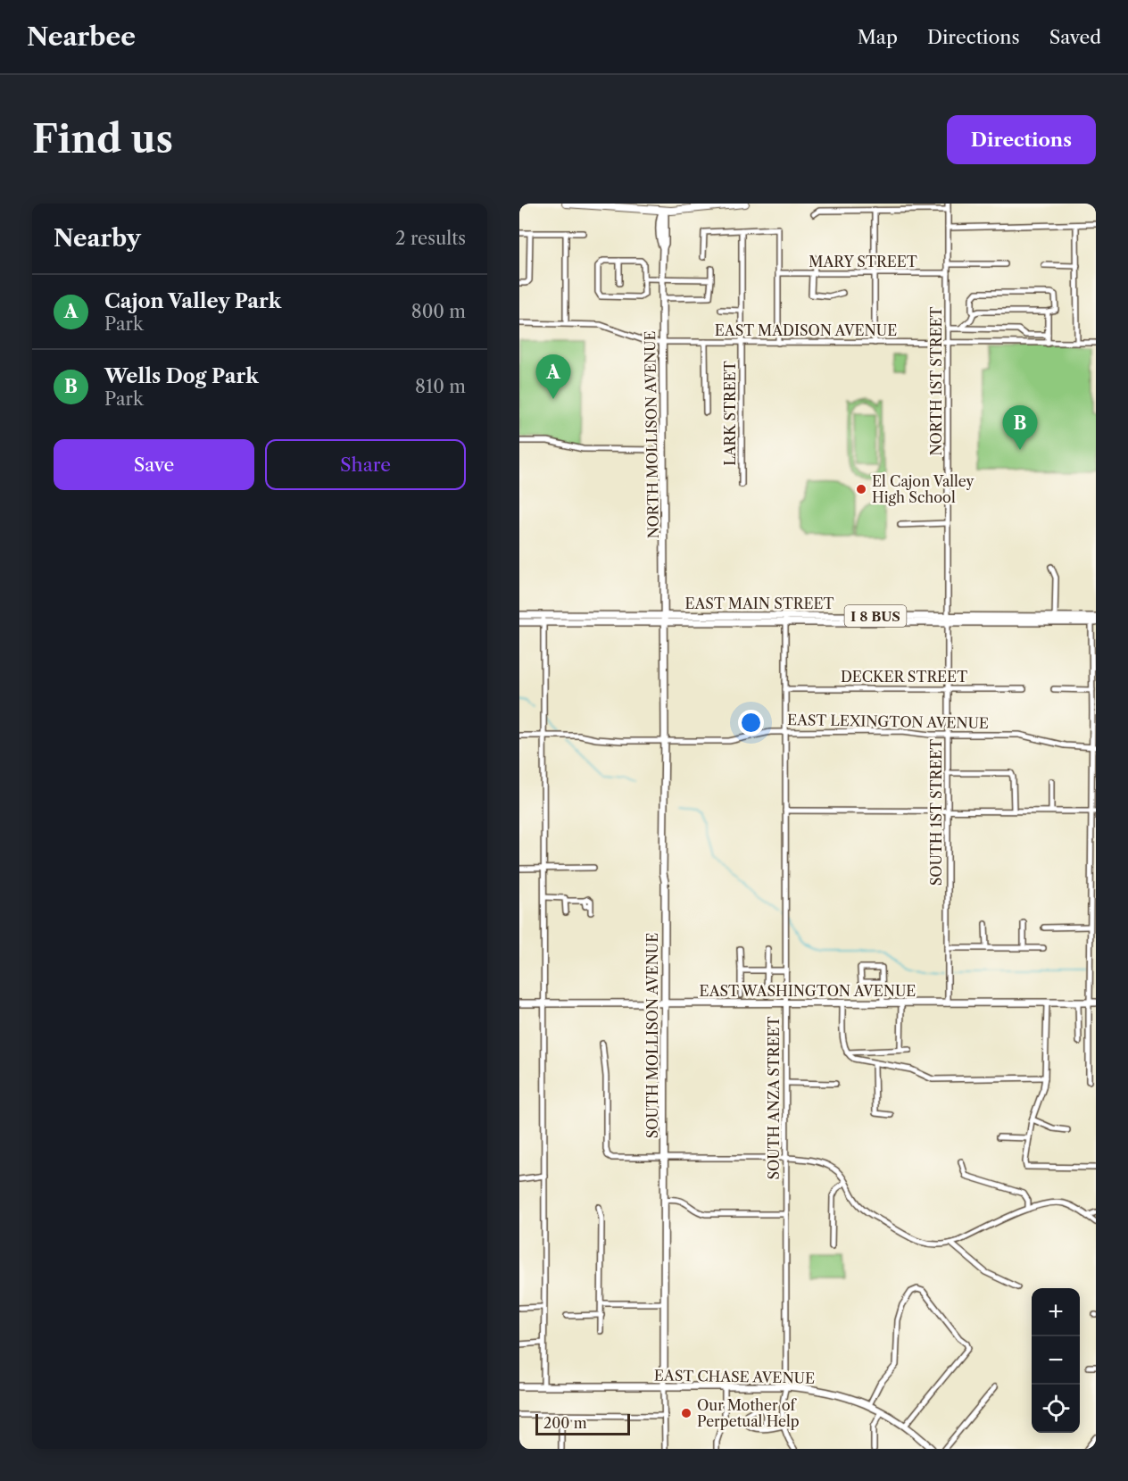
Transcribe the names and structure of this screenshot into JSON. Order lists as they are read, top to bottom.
{
  "streets": {
    "main road": [
      "NORTH MOLLISON AVENUE",
      "EAST MAIN STREET",
      "I 8 BUS",
      "EAST WASHINGTON AVENUE",
      "SOUTH MOLLISON AVENUE",
      "EAST CHASE AVENUE"
    ],
    "street": [
      "MARY STREET",
      "EAST MADISON AVENUE",
      "NORTH 1ST STREET",
      "LARK STREET",
      "DECKER STREET",
      "EAST LEXINGTON AVENUE",
      "SOUTH 1ST STREET",
      "SOUTH ANZA STREET"
    ]
  },
  "crossings": [
    ["MARY STREET", "NORTH 1ST STREET"],
    ["EAST MADISON AVENUE", "NORTH 1ST STREET"],
    ["EAST MADISON AVENUE", "LARK STREET"],
    ["EAST MADISON AVENUE", "NORTH MOLLISON AVENUE"],
    ["NORTH 1ST STREET", "EAST MAIN STREET"],
    ["NORTH 1ST STREET", "SOUTH 1ST STREET"],
    ["NORTH MOLLISON AVENUE", "EAST MAIN STREET"],
    ["NORTH MOLLISON AVENUE", "SOUTH MOLLISON AVENUE"],
    ["EAST MAIN STREET", "SOUTH 1ST STREET"],
    ["EAST MAIN STREET", "SOUTH MOLLISON AVENUE"],
    ["EAST MAIN STREET", "SOUTH ANZA STREET"],
    ["DECKER STREET", "SOUTH 1ST STREET"],
    ["DECKER STREET", "SOUTH ANZA STREET"],
    ["EAST LEXINGTON AVENUE", "SOUTH 1ST STREET"],
    ["EAST LEXINGTON AVENUE", "SOUTH MOLLISON AVENUE"],
    ["EAST LEXINGTON AVENUE", "SOUTH ANZA STREET"],
    ["SOUTH 1ST STREET", "EAST WASHINGTON AVENUE"],
    ["EAST WASHINGTON AVENUE", "SOUTH MOLLISON AVENUE"],
    ["EAST WASHINGTON AVENUE", "SOUTH ANZA STREET"],
    ["SOUTH MOLLISON AVENUE", "EAST CHASE AVENUE"],
    ["SOUTH ANZA STREET", "EAST CHASE AVENUE"]
  ],
  "places": ["El Cajon Valley High School", "Our Mother of Perpetual Help"],
  "scale_bar": "200 m",
  "page": {
    "header": "Nearbee",
    "nav": ["Map", "Directions", "Saved"],
    "buttons": [
      "Directions",
      ["Save", "Share"]
    ],
    "title": "Find us",
    "heading": ["Nearby", "2 results"],
    "list": [
      {
        "mark": "A",
        "name": "Cajon Valley Park",
        "note": "Park",
        "value": "800 m"
      },
      {
        "mark": "B",
        "name": "Wells Dog Park",
        "note": "Park",
        "value": "810 m"
      }
    ],
    "pins": ["A", "B"],
    "map_buttons": ["+", "−"],
    "scale": "200 m"
  }
}
